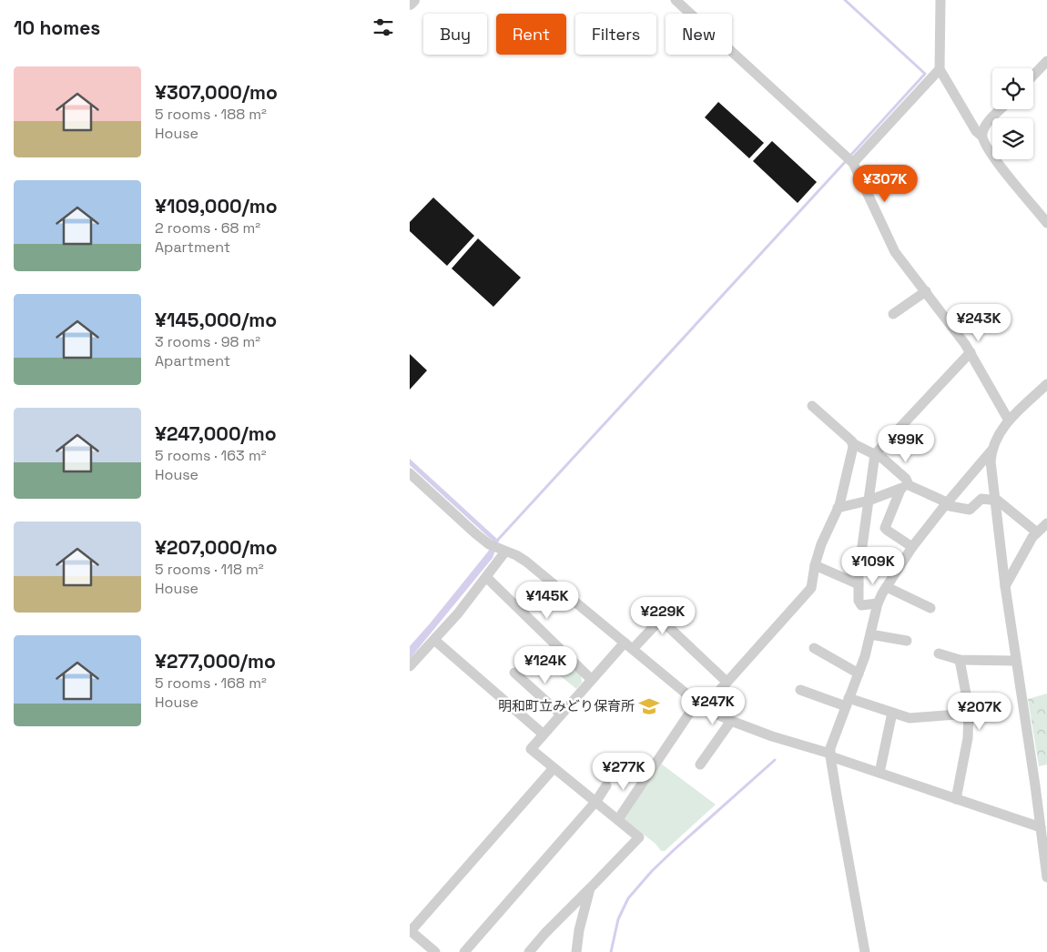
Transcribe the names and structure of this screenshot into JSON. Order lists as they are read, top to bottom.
{
  "places": {
    "school or university": ["明和町立みどり保育所"]
  },
  "page": {
    "heading": "10 homes",
    "chip": [
      "Buy",
      "Rent",
      "Filters",
      "New"
    ],
    "list": [
      {
        "name": "¥307,000/mo",
        "note": "5 rooms · 188 m² · House"
      },
      {
        "name": "¥109,000/mo",
        "note": "2 rooms · 68 m² · Apartment"
      },
      {
        "name": "¥145,000/mo",
        "note": "3 rooms · 98 m² · Apartment"
      },
      {
        "name": "¥247,000/mo",
        "note": "5 rooms · 163 m² · House"
      },
      {
        "name": "¥207,000/mo",
        "note": "5 rooms · 118 m² · House"
      },
      {
        "name": "¥277,000/mo",
        "note": "5 rooms · 168 m² · House"
      }
    ],
    "price": [
      "¥307K",
      "¥243K",
      "¥99K",
      "¥109K",
      "¥145K",
      "¥229K",
      "¥124K",
      "¥247K",
      "¥207K",
      "¥277K"
    ]
  }
}
